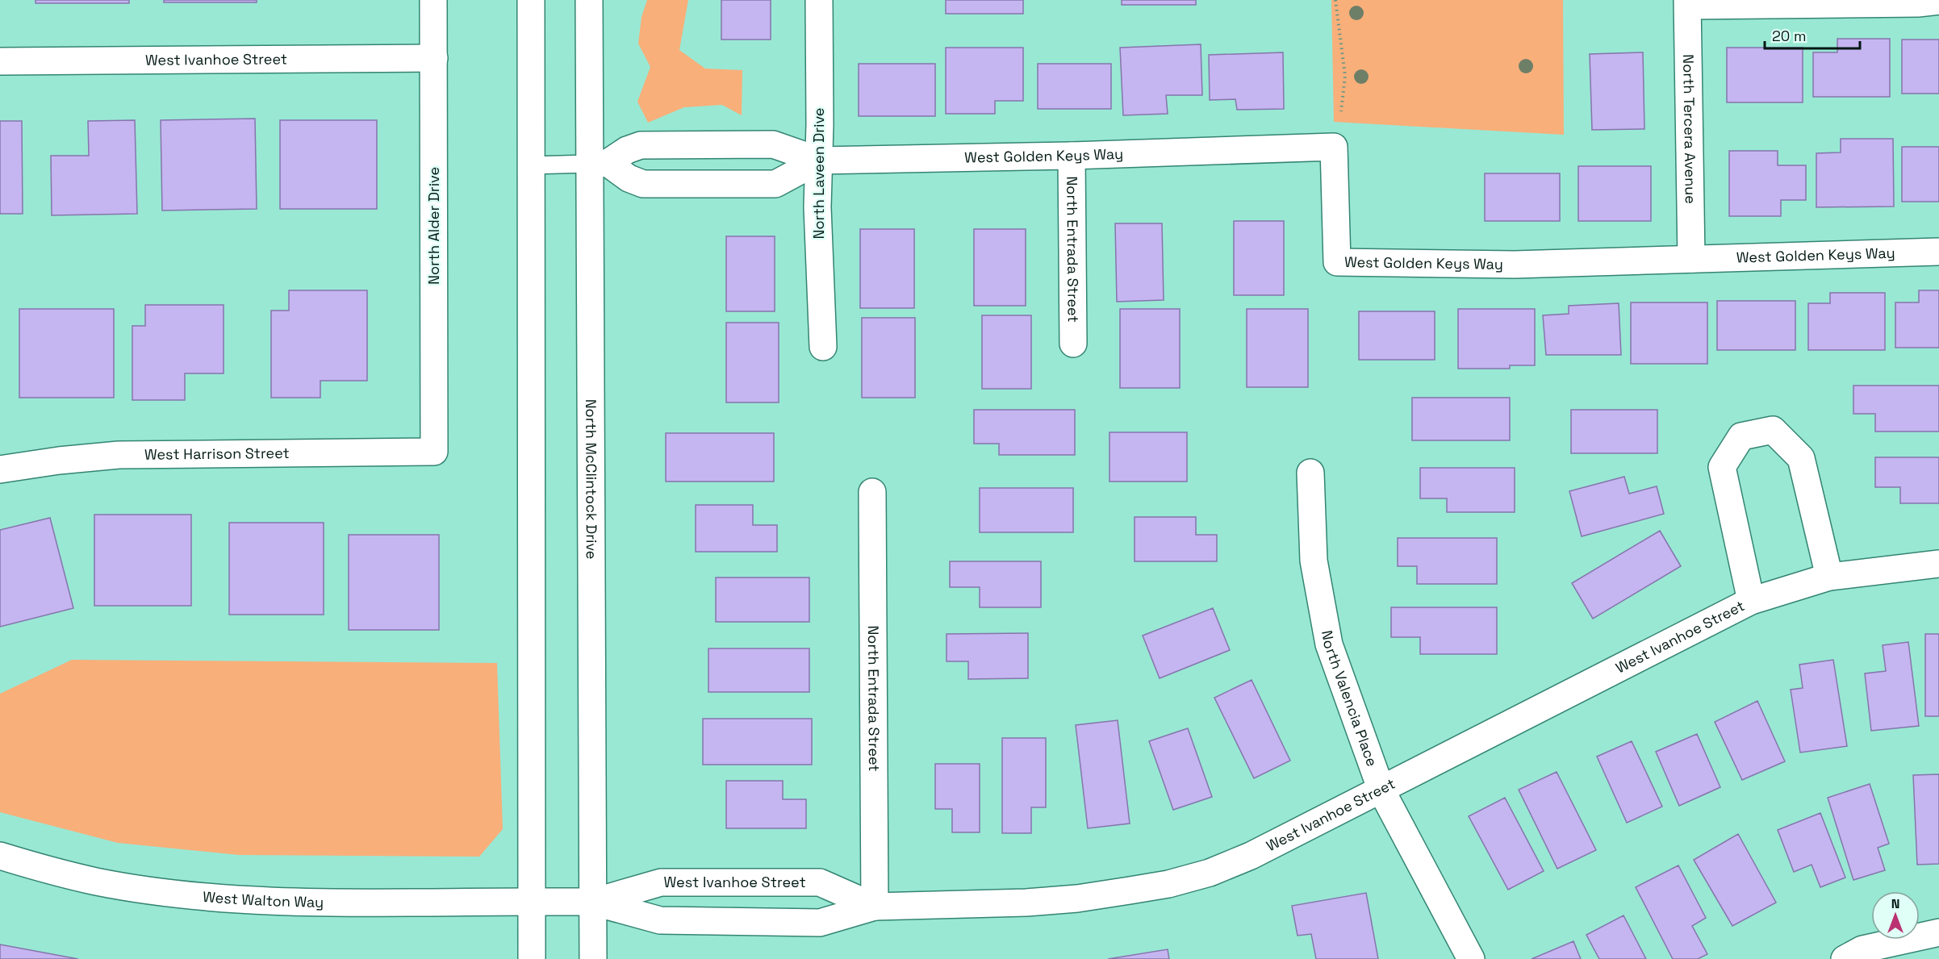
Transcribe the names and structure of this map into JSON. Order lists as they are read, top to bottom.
{
  "streets": {
    "street": [
      "West Ivanhoe Street",
      "North Tercera Avenue",
      "West Golden Keys Way",
      "North Laveen Drive",
      "North Alder Drive",
      "North Entrada Street",
      "West Harrison Street",
      "North McClintock Drive",
      "North Valencia Place",
      "West Walton Way"
    ]
  },
  "crossings": [
    ["West Ivanhoe Street", "North Alder Drive"],
    ["West Ivanhoe Street", "North Entrada Street"],
    ["West Ivanhoe Street", "North McClintock Drive"],
    ["West Ivanhoe Street", "North Valencia Place"],
    ["West Ivanhoe Street", "West Walton Way"],
    ["North Tercera Avenue", "West Golden Keys Way"],
    ["West Golden Keys Way", "North Laveen Drive"],
    ["West Golden Keys Way", "North Entrada Street"],
    ["West Golden Keys Way", "North McClintock Drive"],
    ["North Alder Drive", "West Harrison Street"]
  ],
  "scale_bar": "20 m",
  "north": "top"
}
